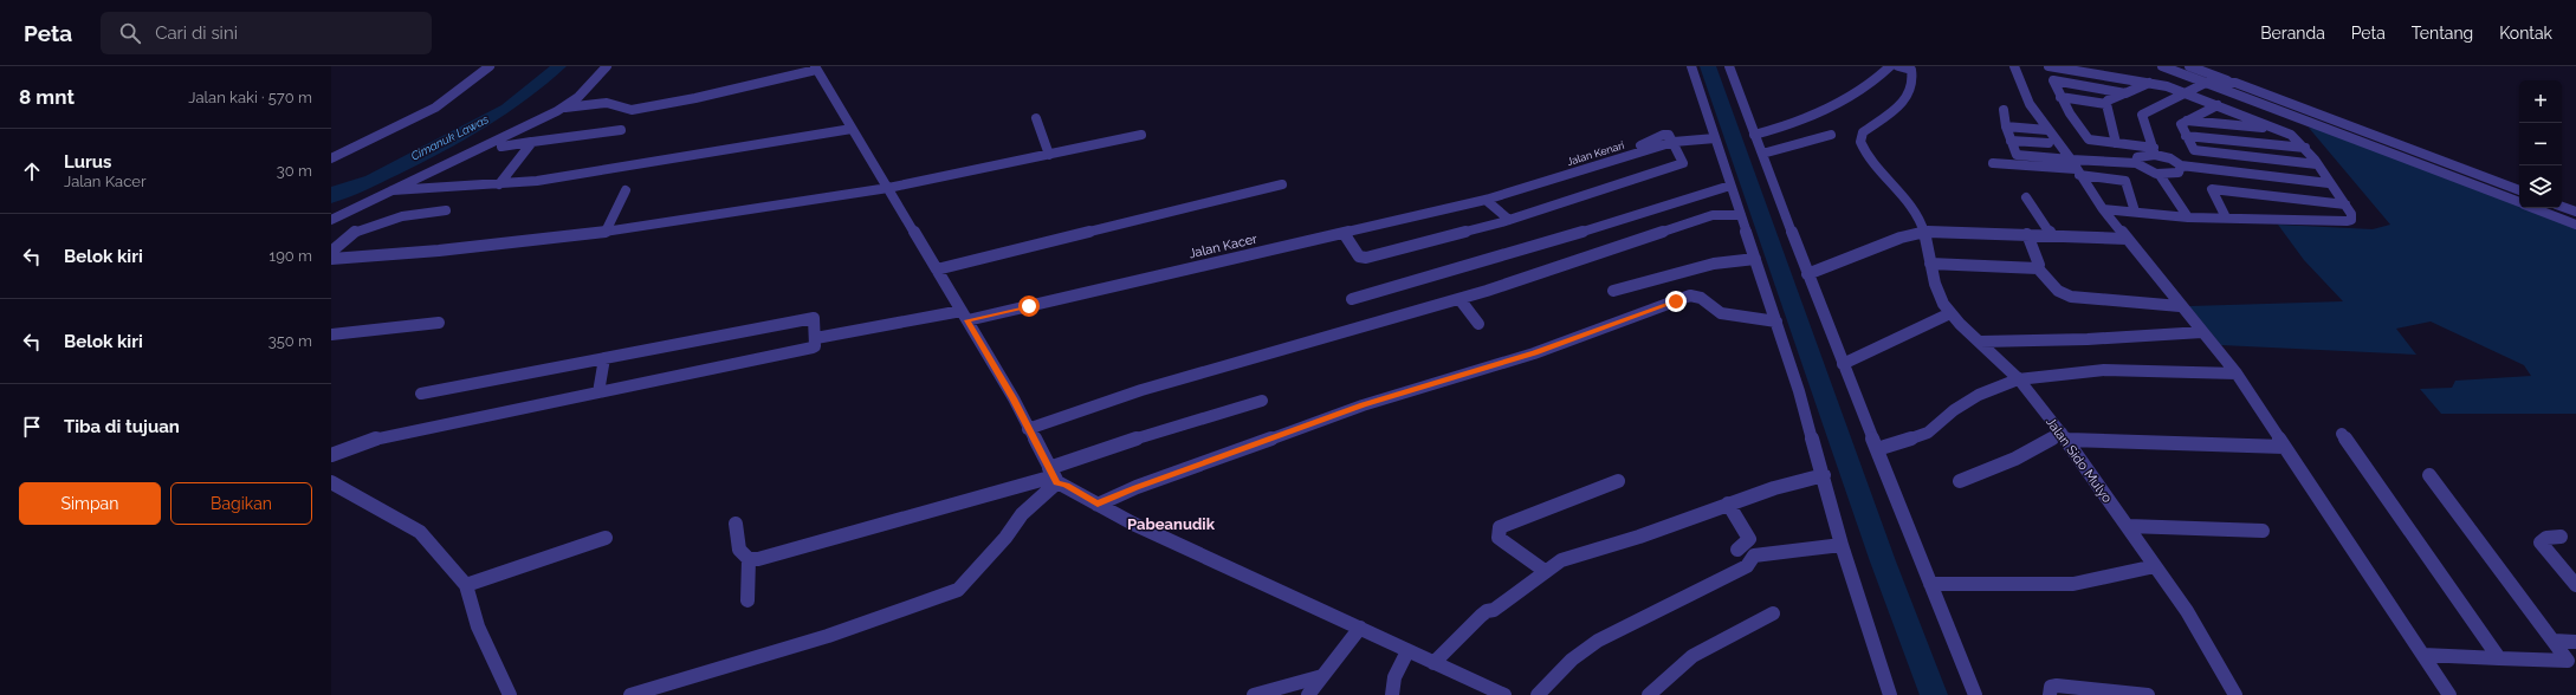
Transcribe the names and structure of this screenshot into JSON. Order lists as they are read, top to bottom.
{
  "streets": {
    "street": ["Jalan Kenari", "Jalan Kacer", "Jalan Sido Mulyo"]
  },
  "crossings": [
    ["Jalan Kenari", "Jalan Kacer"]
  ],
  "districts": ["Pabeanudik"],
  "water": ["Cimanuk Lawas"],
  "page": {
    "header": "Peta",
    "search": "Cari di sini",
    "nav": [
      "Beranda",
      "Peta",
      "Tentang",
      "Kontak"
    ],
    "heading": ["8 mnt", "Jalan kaki · 570 m"],
    "map_buttons": ["+", "−"],
    "list": [
      ["Lurus", "Jalan Kacer", "30 m"],
      ["Belok kiri", "190 m"],
      ["Belok kiri", "350 m"],
      "Tiba di tujuan"
    ],
    "buttons": ["Simpan", "Bagikan"]
  }
}
